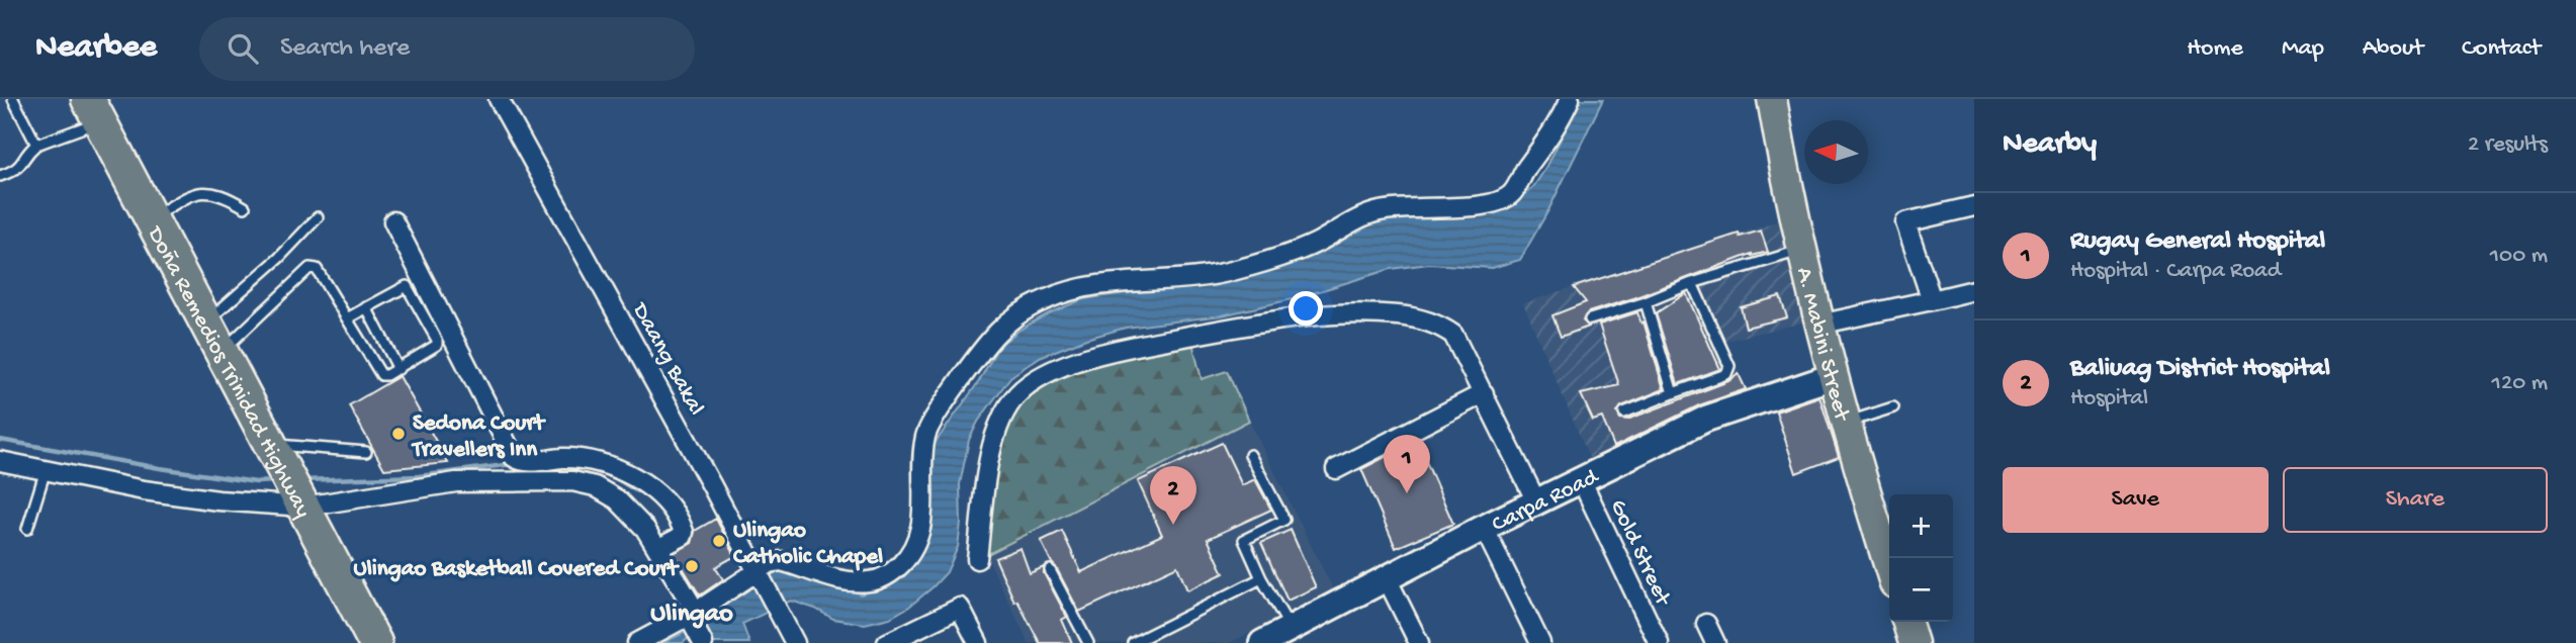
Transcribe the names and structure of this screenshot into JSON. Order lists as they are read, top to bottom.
{
  "streets": {
    "highway": ["Doña Remedios Trinidad Highway"],
    "main road": ["A. Mabini Street"],
    "street": ["Daang Bakal", "Carpa Road", "Gold Street"]
  },
  "crossings": [
    ["A. Mabini Street", "Carpa Road"],
    ["Carpa Road", "Gold Street"]
  ],
  "districts": ["Ulingao"],
  "places": ["Sedona Court Travellers Inn", "Ulingao Catholic Chapel", "Ulingao Basketball Covered Court"],
  "north": "left",
  "page": {
    "header": "Nearbee",
    "search": "Search here",
    "nav": [
      "Home",
      "Map",
      "About",
      "Contact"
    ],
    "heading": ["Nearby", "2 results"],
    "list": [
      {
        "mark": "1",
        "name": "Rugay General Hospital",
        "note": "Hospital · Carpa Road",
        "value": "100 m"
      },
      {
        "mark": "2",
        "name": "Baliuag District Hospital",
        "note": "Hospital",
        "value": "120 m"
      }
    ],
    "pins": ["1", "2"],
    "buttons": ["Save", "Share"],
    "map_buttons": ["+", "−"]
  }
}
